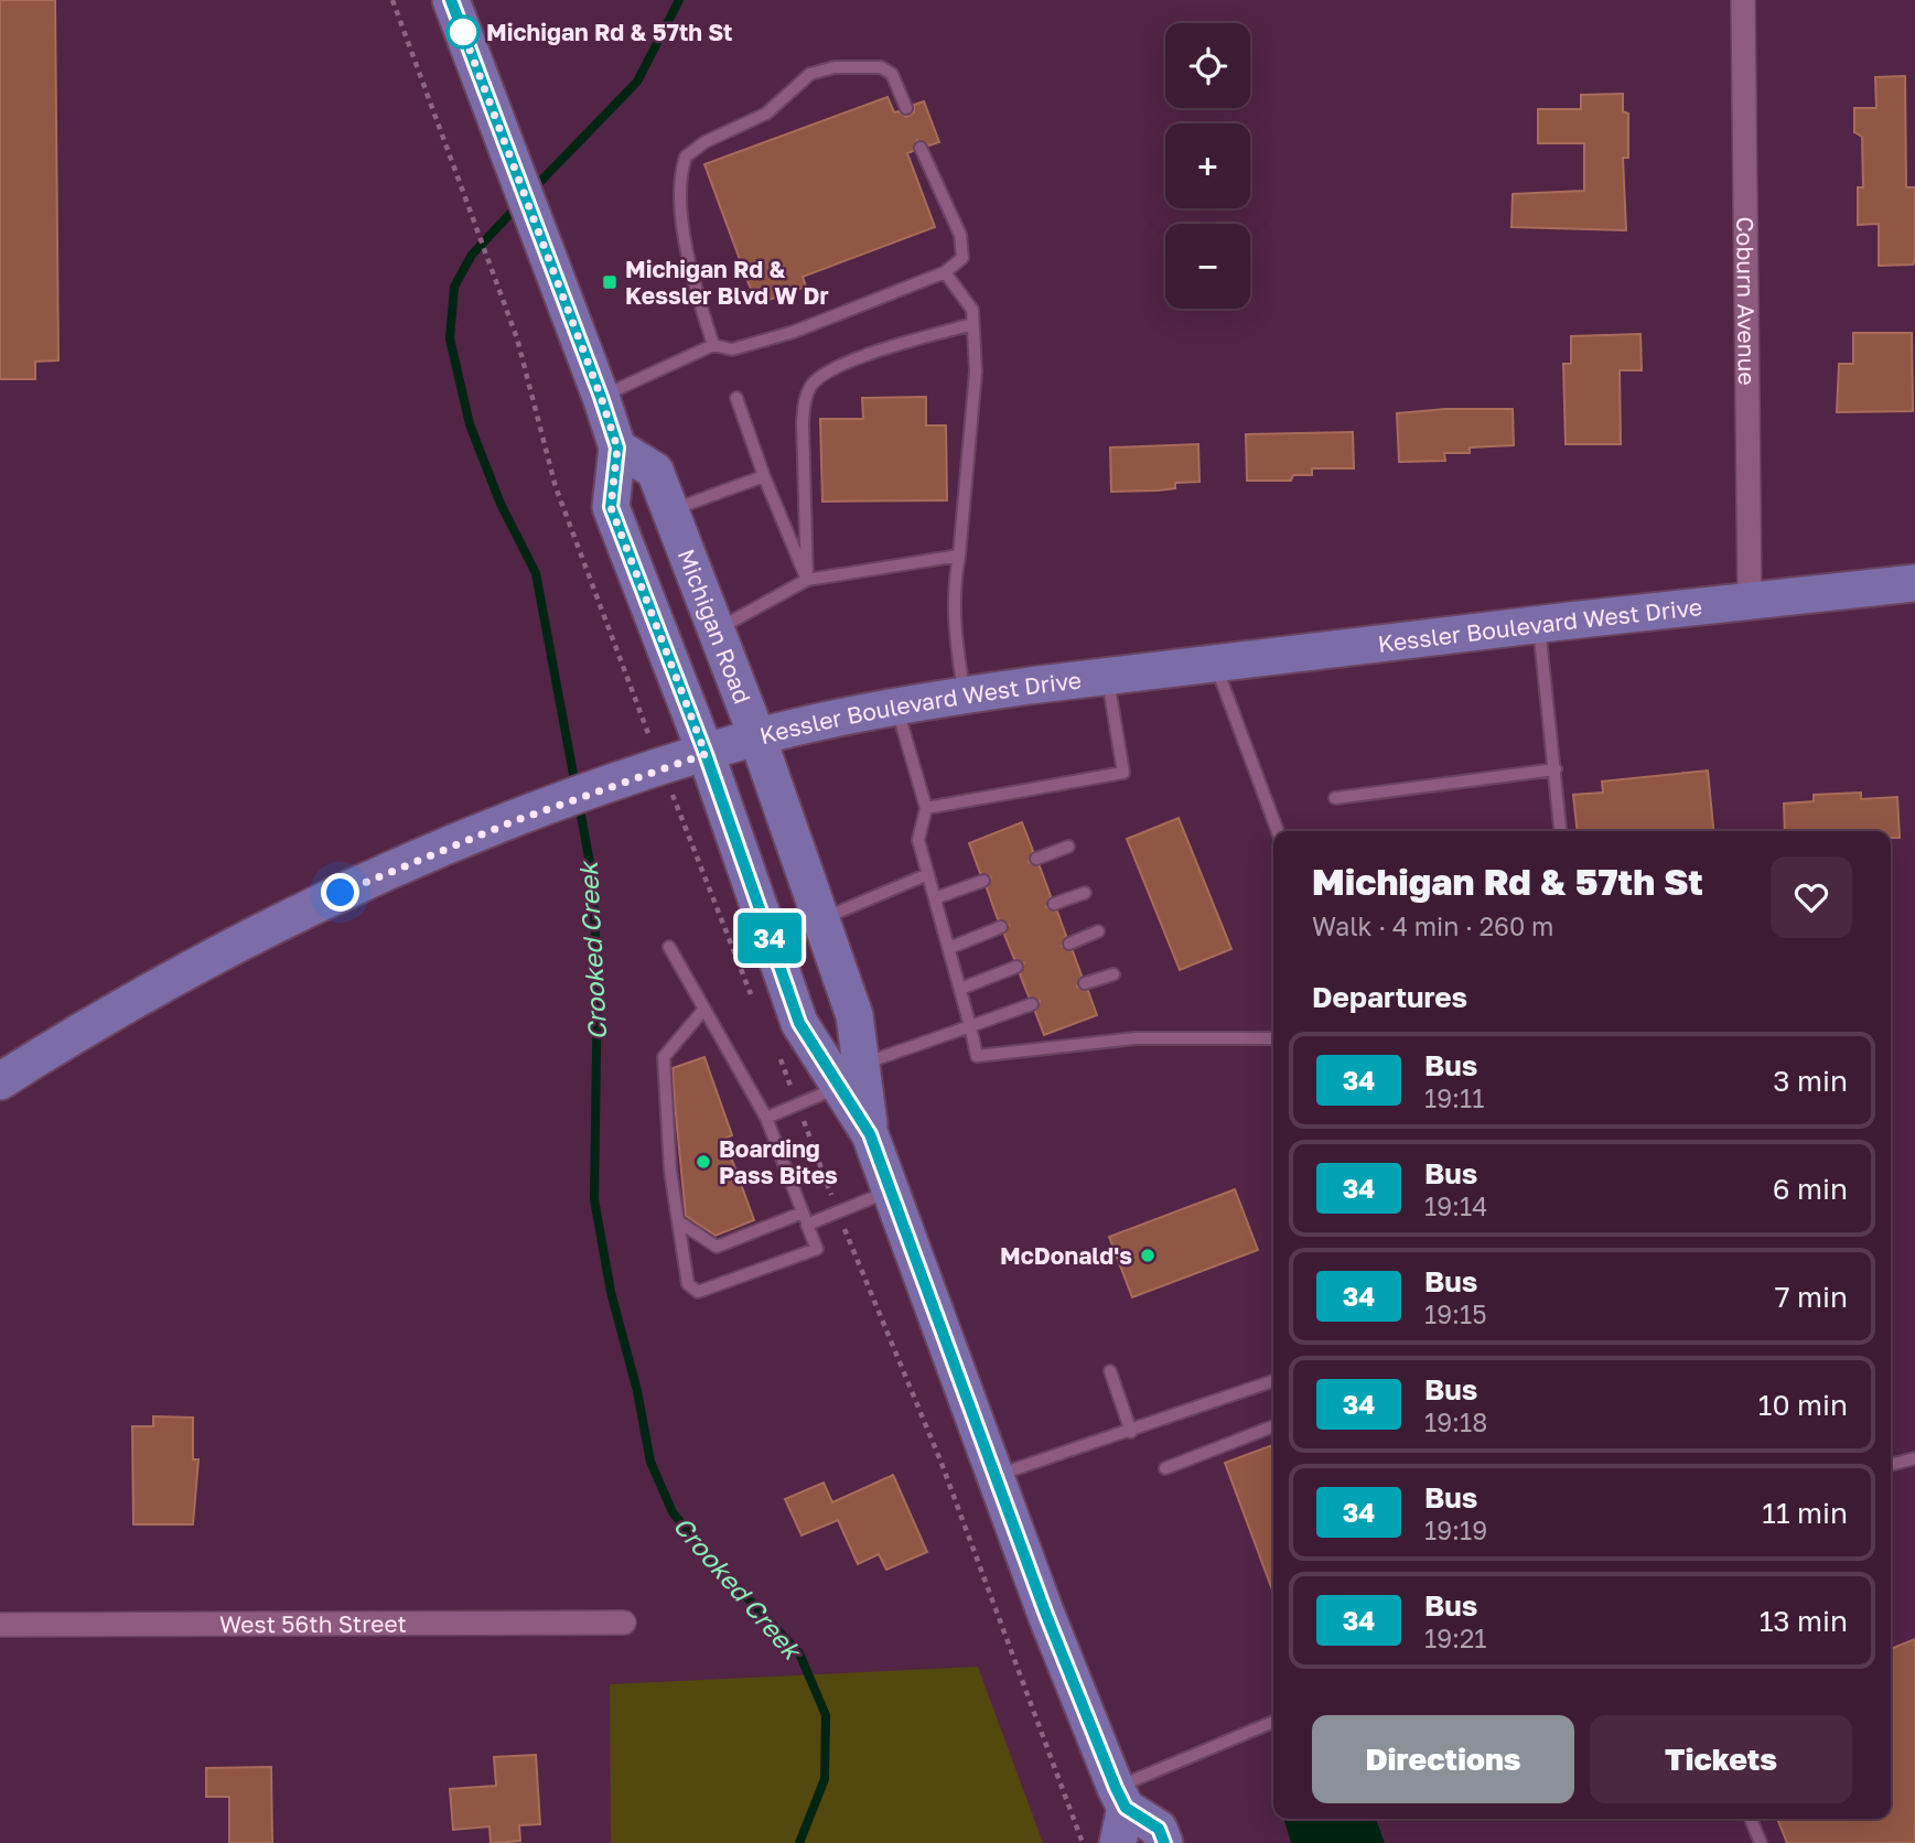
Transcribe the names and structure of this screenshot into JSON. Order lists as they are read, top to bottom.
{
  "streets": {
    "main road": ["Michigan Road", "Kessler Boulevard West Drive"],
    "street": ["Coburn Avenue", "West 56th Street"]
  },
  "crossings": [
    ["Coburn Avenue", "Kessler Boulevard West Drive"],
    ["Michigan Road", "Kessler Boulevard West Drive"]
  ],
  "water": ["Crooked Creek"],
  "places": {
    "other": ["Michigan Rd & 57th St", "Boarding Pass Bites", "McDonald's"],
    "transit": ["Michigan Rd & Kessler Blvd W Dr"]
  },
  "lines": ["bus line 34"],
  "page": {
    "on_map": "34",
    "map_buttons": ["+", "−"],
    "heading": [
      ["Michigan Rd & 57th St", "Walk · 4 min · 260 m"],
      "Departures"
    ],
    "list": [
      {
        "mark": "34",
        "name": "Bus",
        "note": "19:11",
        "value": "3 min"
      },
      {
        "mark": "34",
        "name": "Bus",
        "note": "19:14",
        "value": "6 min"
      },
      {
        "mark": "34",
        "name": "Bus",
        "note": "19:15",
        "value": "7 min"
      },
      {
        "mark": "34",
        "name": "Bus",
        "note": "19:18",
        "value": "10 min"
      },
      {
        "mark": "34",
        "name": "Bus",
        "note": "19:19",
        "value": "11 min"
      },
      {
        "mark": "34",
        "name": "Bus",
        "note": "19:21",
        "value": "13 min"
      }
    ],
    "buttons": ["Directions", "Tickets"]
  }
}
